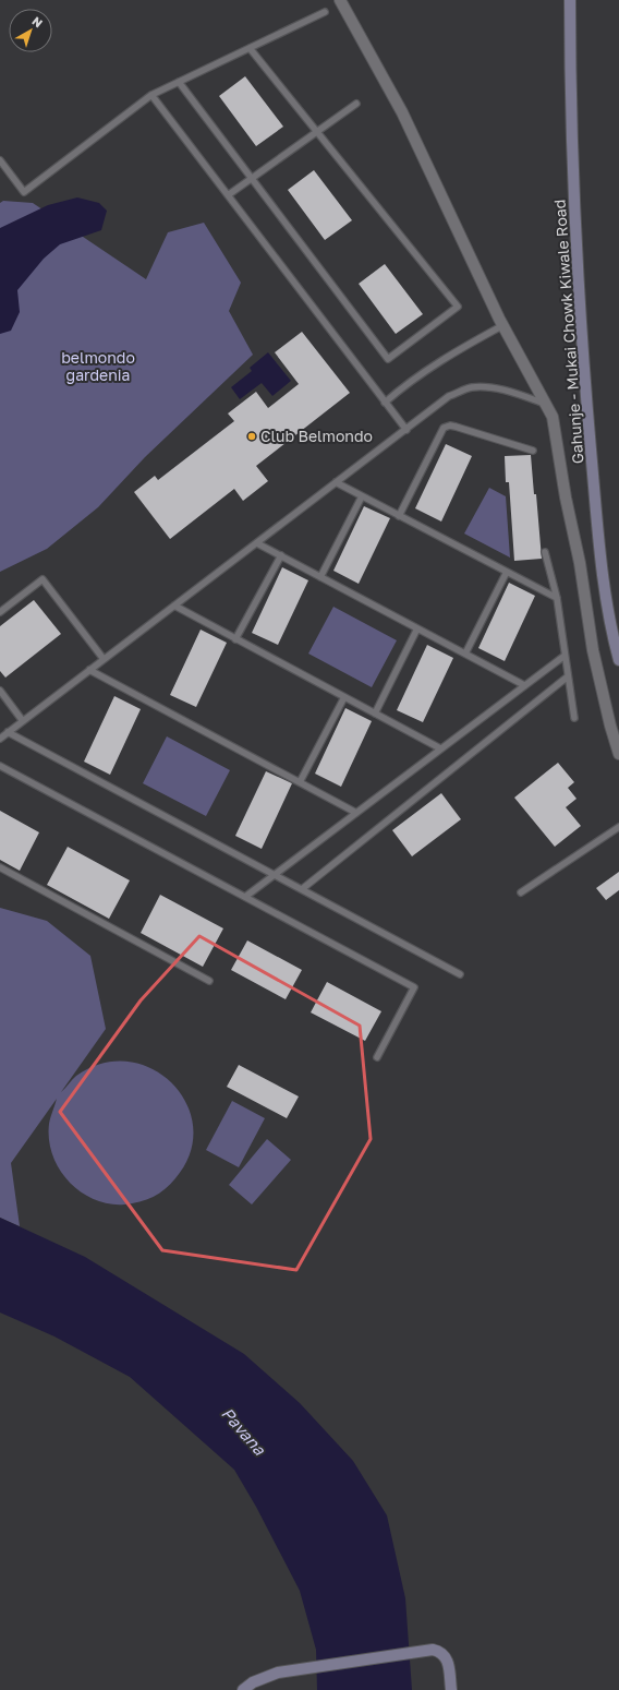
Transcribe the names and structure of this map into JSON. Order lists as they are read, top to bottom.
{
  "streets": {
    "street": ["Gahunje - Mukai Chowk Kiwale Road"]
  },
  "water": ["Pavana"],
  "parks": ["belmondo gardenia"],
  "places": ["Club Belmondo"],
  "north": "top right"
}
